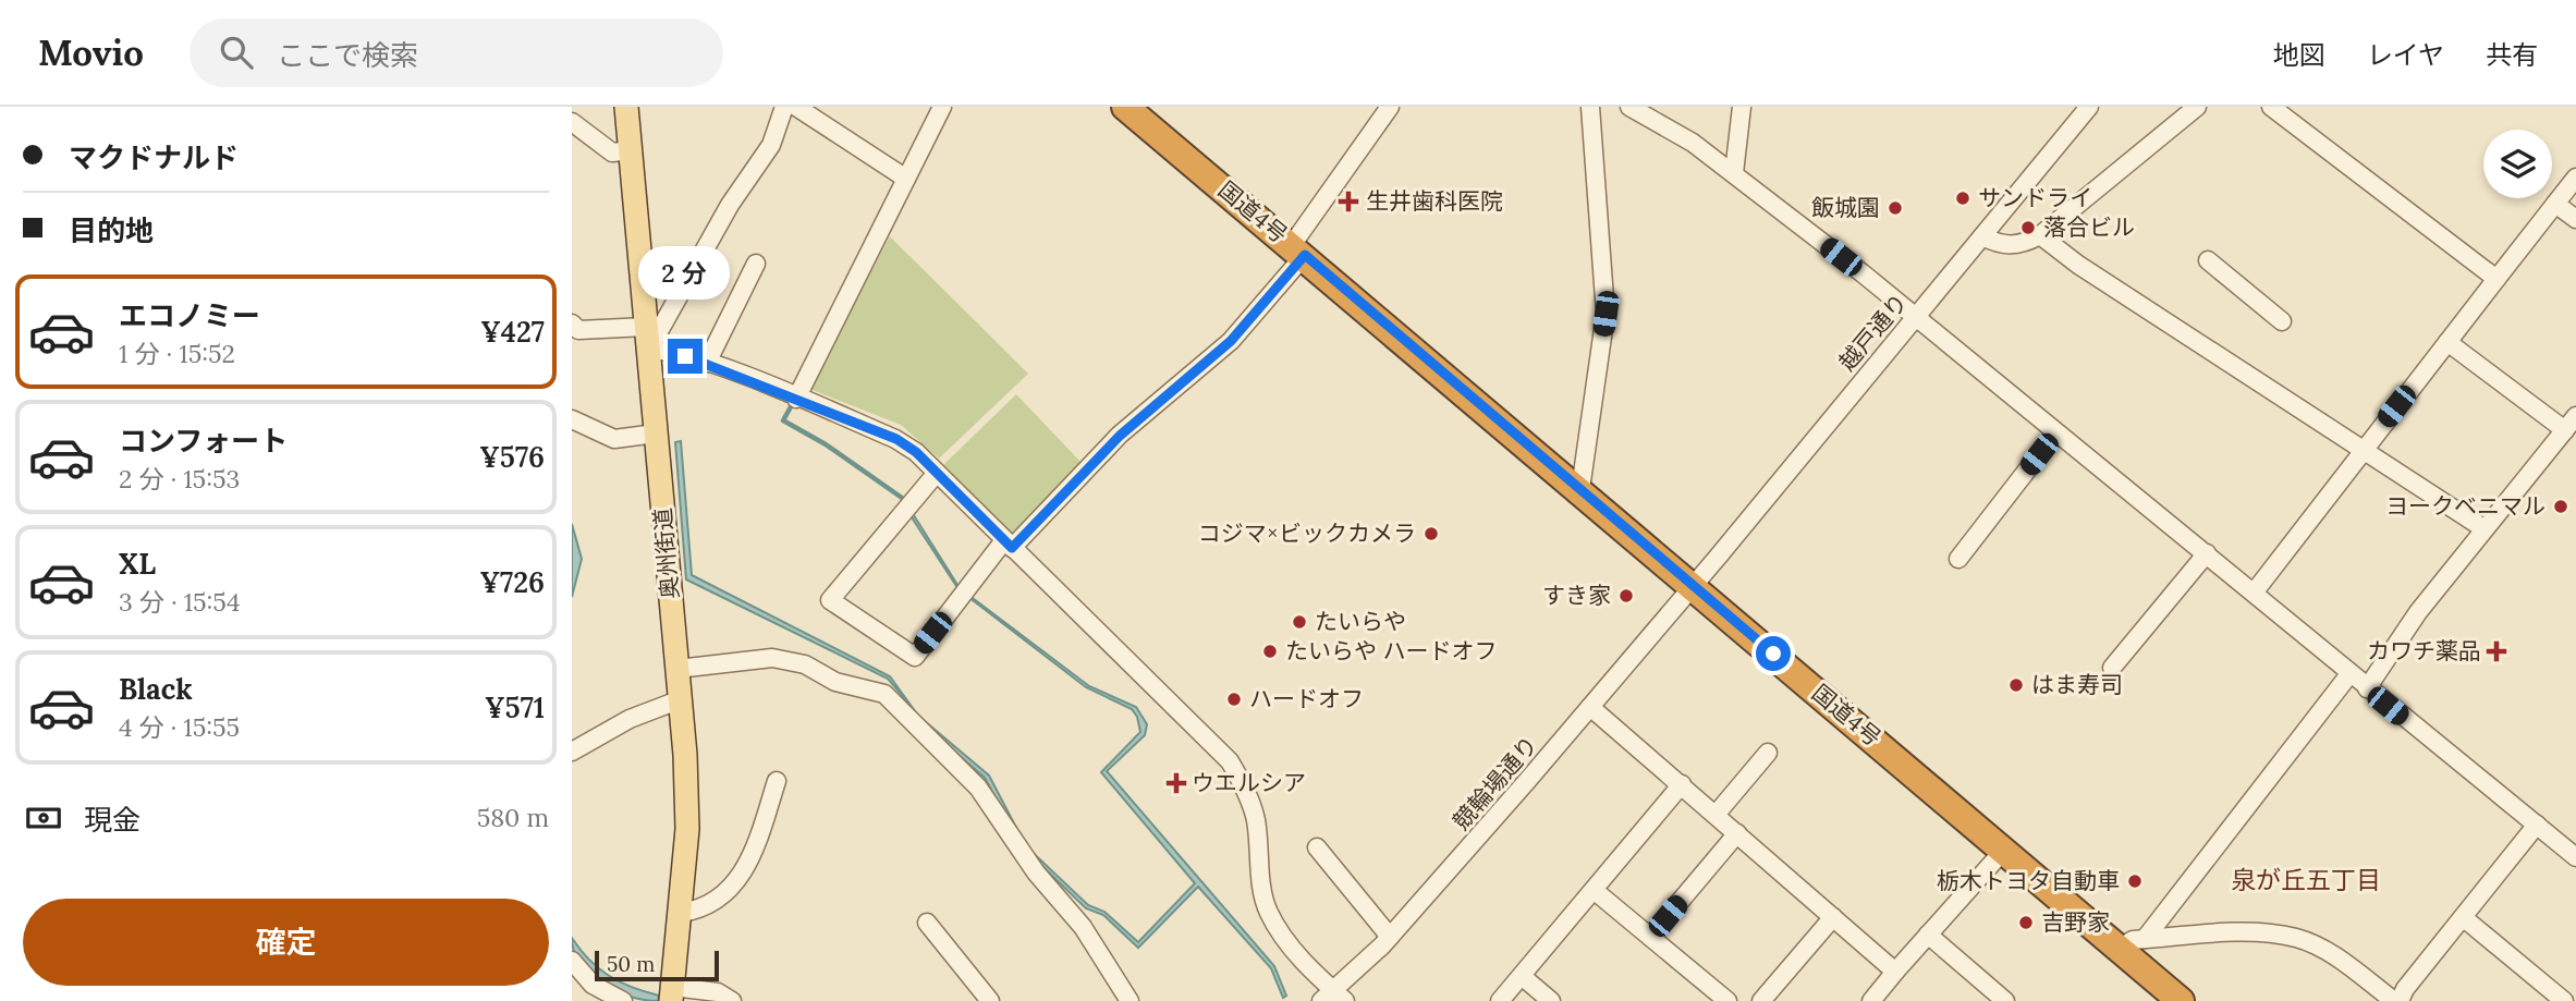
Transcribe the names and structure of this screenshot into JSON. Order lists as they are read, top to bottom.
{
  "streets": {
    "highway": ["国道4号"],
    "main road": ["奥州街道"],
    "street": ["越戸通り", "競輪場通り"]
  },
  "crossings": [
    ["国道4号", "越戸通り"],
    ["国道4号", "競輪場通り"],
    ["越戸通り", "競輪場通り"]
  ],
  "districts": ["泉が丘五丁目"],
  "places": {
    "other": [
      "サンドライ",
      "飯城園",
      "落合ビル",
      "ヨークベニマル",
      "コジマ×ビックカメラ",
      "すき家",
      "たいらや",
      "たいらや ハードオフ",
      "はま寿司",
      "ハードオフ",
      "栃木トヨタ自動車",
      "吉野家"
    ],
    "health": ["生井歯科医院", "カワチ薬品", "ウエルシア"]
  },
  "scale_bar": "50 m",
  "page": {
    "header": "Movio",
    "search": "ここで検索",
    "nav": ["地図", "レイヤ", "共有"],
    "banner": ["マクドナルド", "目的地"],
    "bubble": "2 分",
    "list": [
      {
        "name": "エコノミー",
        "note": "1 分 · 15:52",
        "value": "¥427"
      },
      {
        "name": "コンフォート",
        "note": "2 分 · 15:53",
        "value": "¥576"
      },
      {
        "name": "XL",
        "note": "3 分 · 15:54",
        "value": "¥726"
      },
      {
        "name": "Black",
        "note": "4 分 · 15:55",
        "value": "¥571"
      }
    ],
    "pay": ["現金", "580 m"],
    "buttons": "確定",
    "scale": "50 m"
  }
}
